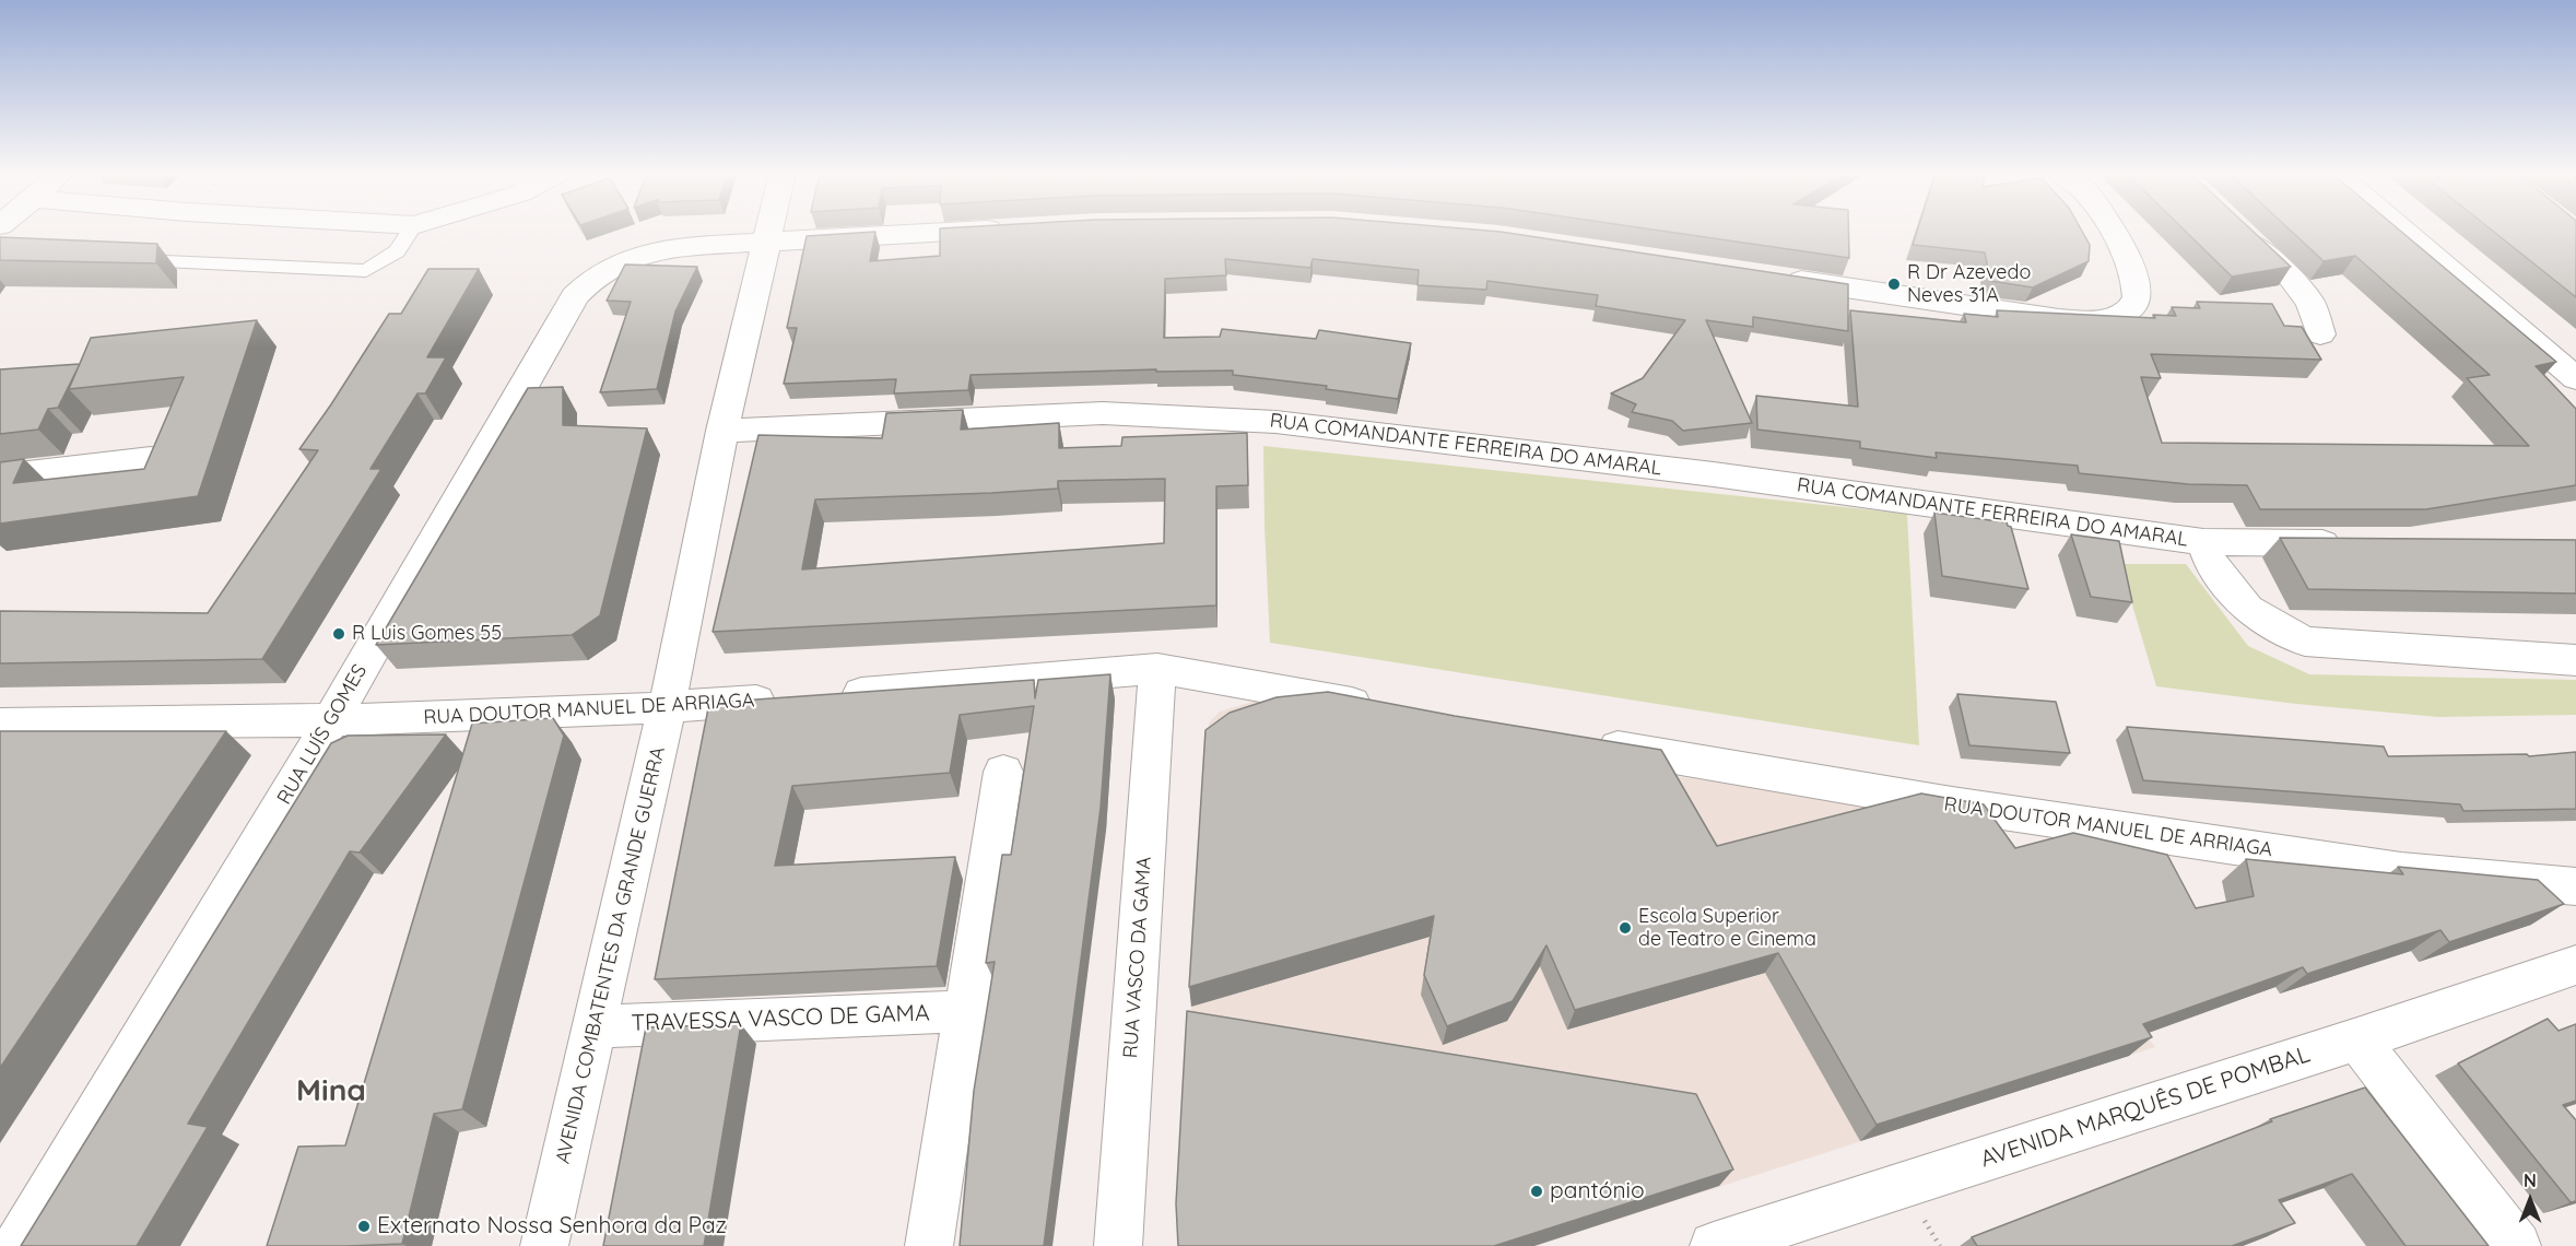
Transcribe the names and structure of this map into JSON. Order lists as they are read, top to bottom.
{
  "streets": {
    "street": [
      "RUA COMANDANTE FERREIRA DO AMARAL",
      "RUA DOUTOR MANUEL DE ARRIAGA",
      "RUA LUÍS GOMES",
      "AVENIDA COMBATENTES DA GRANDE GUERRA",
      "RUA VASCO DA GAMA",
      "TRAVESSA VASCO DE GAMA",
      "AVENIDA MARQUÊS DE POMBAL"
    ]
  },
  "crossings": [
    ["RUA COMANDANTE FERREIRA DO AMARAL", "AVENIDA COMBATENTES DA GRANDE GUERRA"],
    ["RUA DOUTOR MANUEL DE ARRIAGA", "RUA LUÍS GOMES"],
    ["RUA DOUTOR MANUEL DE ARRIAGA", "AVENIDA COMBATENTES DA GRANDE GUERRA"],
    ["RUA LUÍS GOMES", "AVENIDA COMBATENTES DA GRANDE GUERRA"],
    ["AVENIDA COMBATENTES DA GRANDE GUERRA", "TRAVESSA VASCO DE GAMA"]
  ],
  "districts": ["Mina"],
  "places": [
    "R Dr Azevedo Neves 31A",
    "R Luis Gomes 55",
    "Escola Superior de Teatro e Cinema",
    "pantónio",
    "Externato Nossa Senhora da Paz"
  ],
  "north": "top"
}
